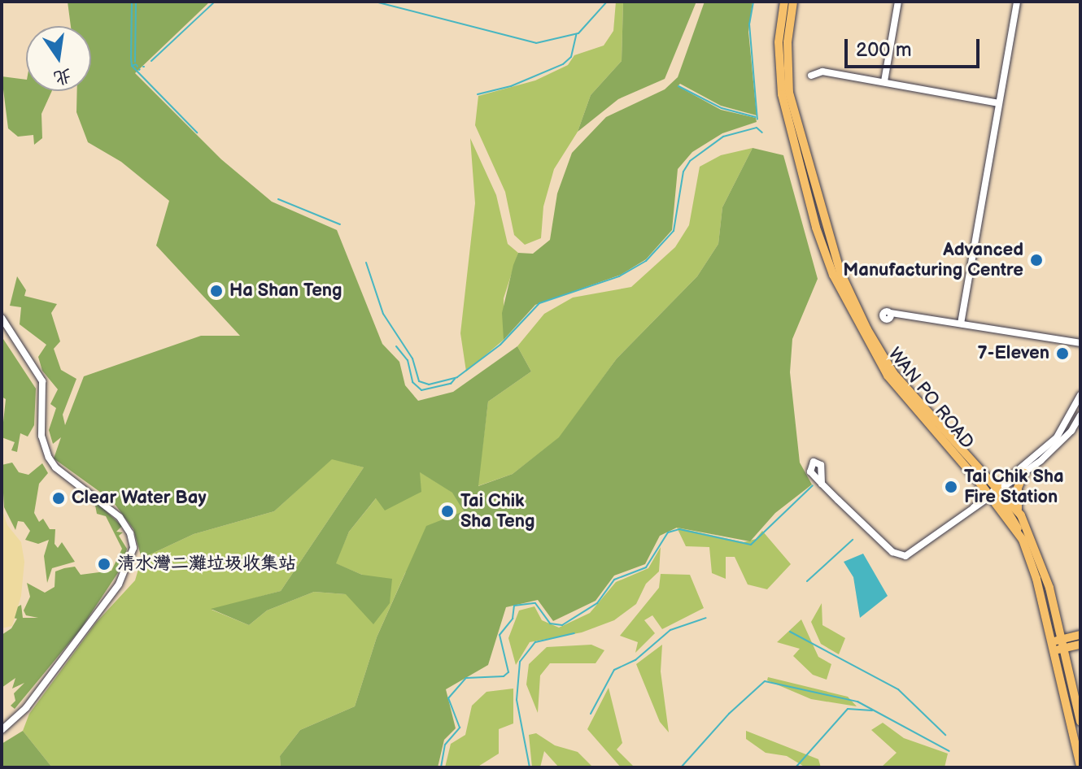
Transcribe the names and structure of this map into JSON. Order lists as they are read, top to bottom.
{
  "streets": {
    "main road": ["WAN PO ROAD"]
  },
  "places": [
    "Advanced Manufacturing Centre",
    "Ha Shan Teng",
    "7-Eleven",
    "Tai Chik Sha Fire Station",
    "Clear Water Bay",
    "Tai Chik Sha Teng",
    "清水灣二灘垃圾收集站"
  ],
  "scale_bar": "200 m",
  "north": "bottom"
}
